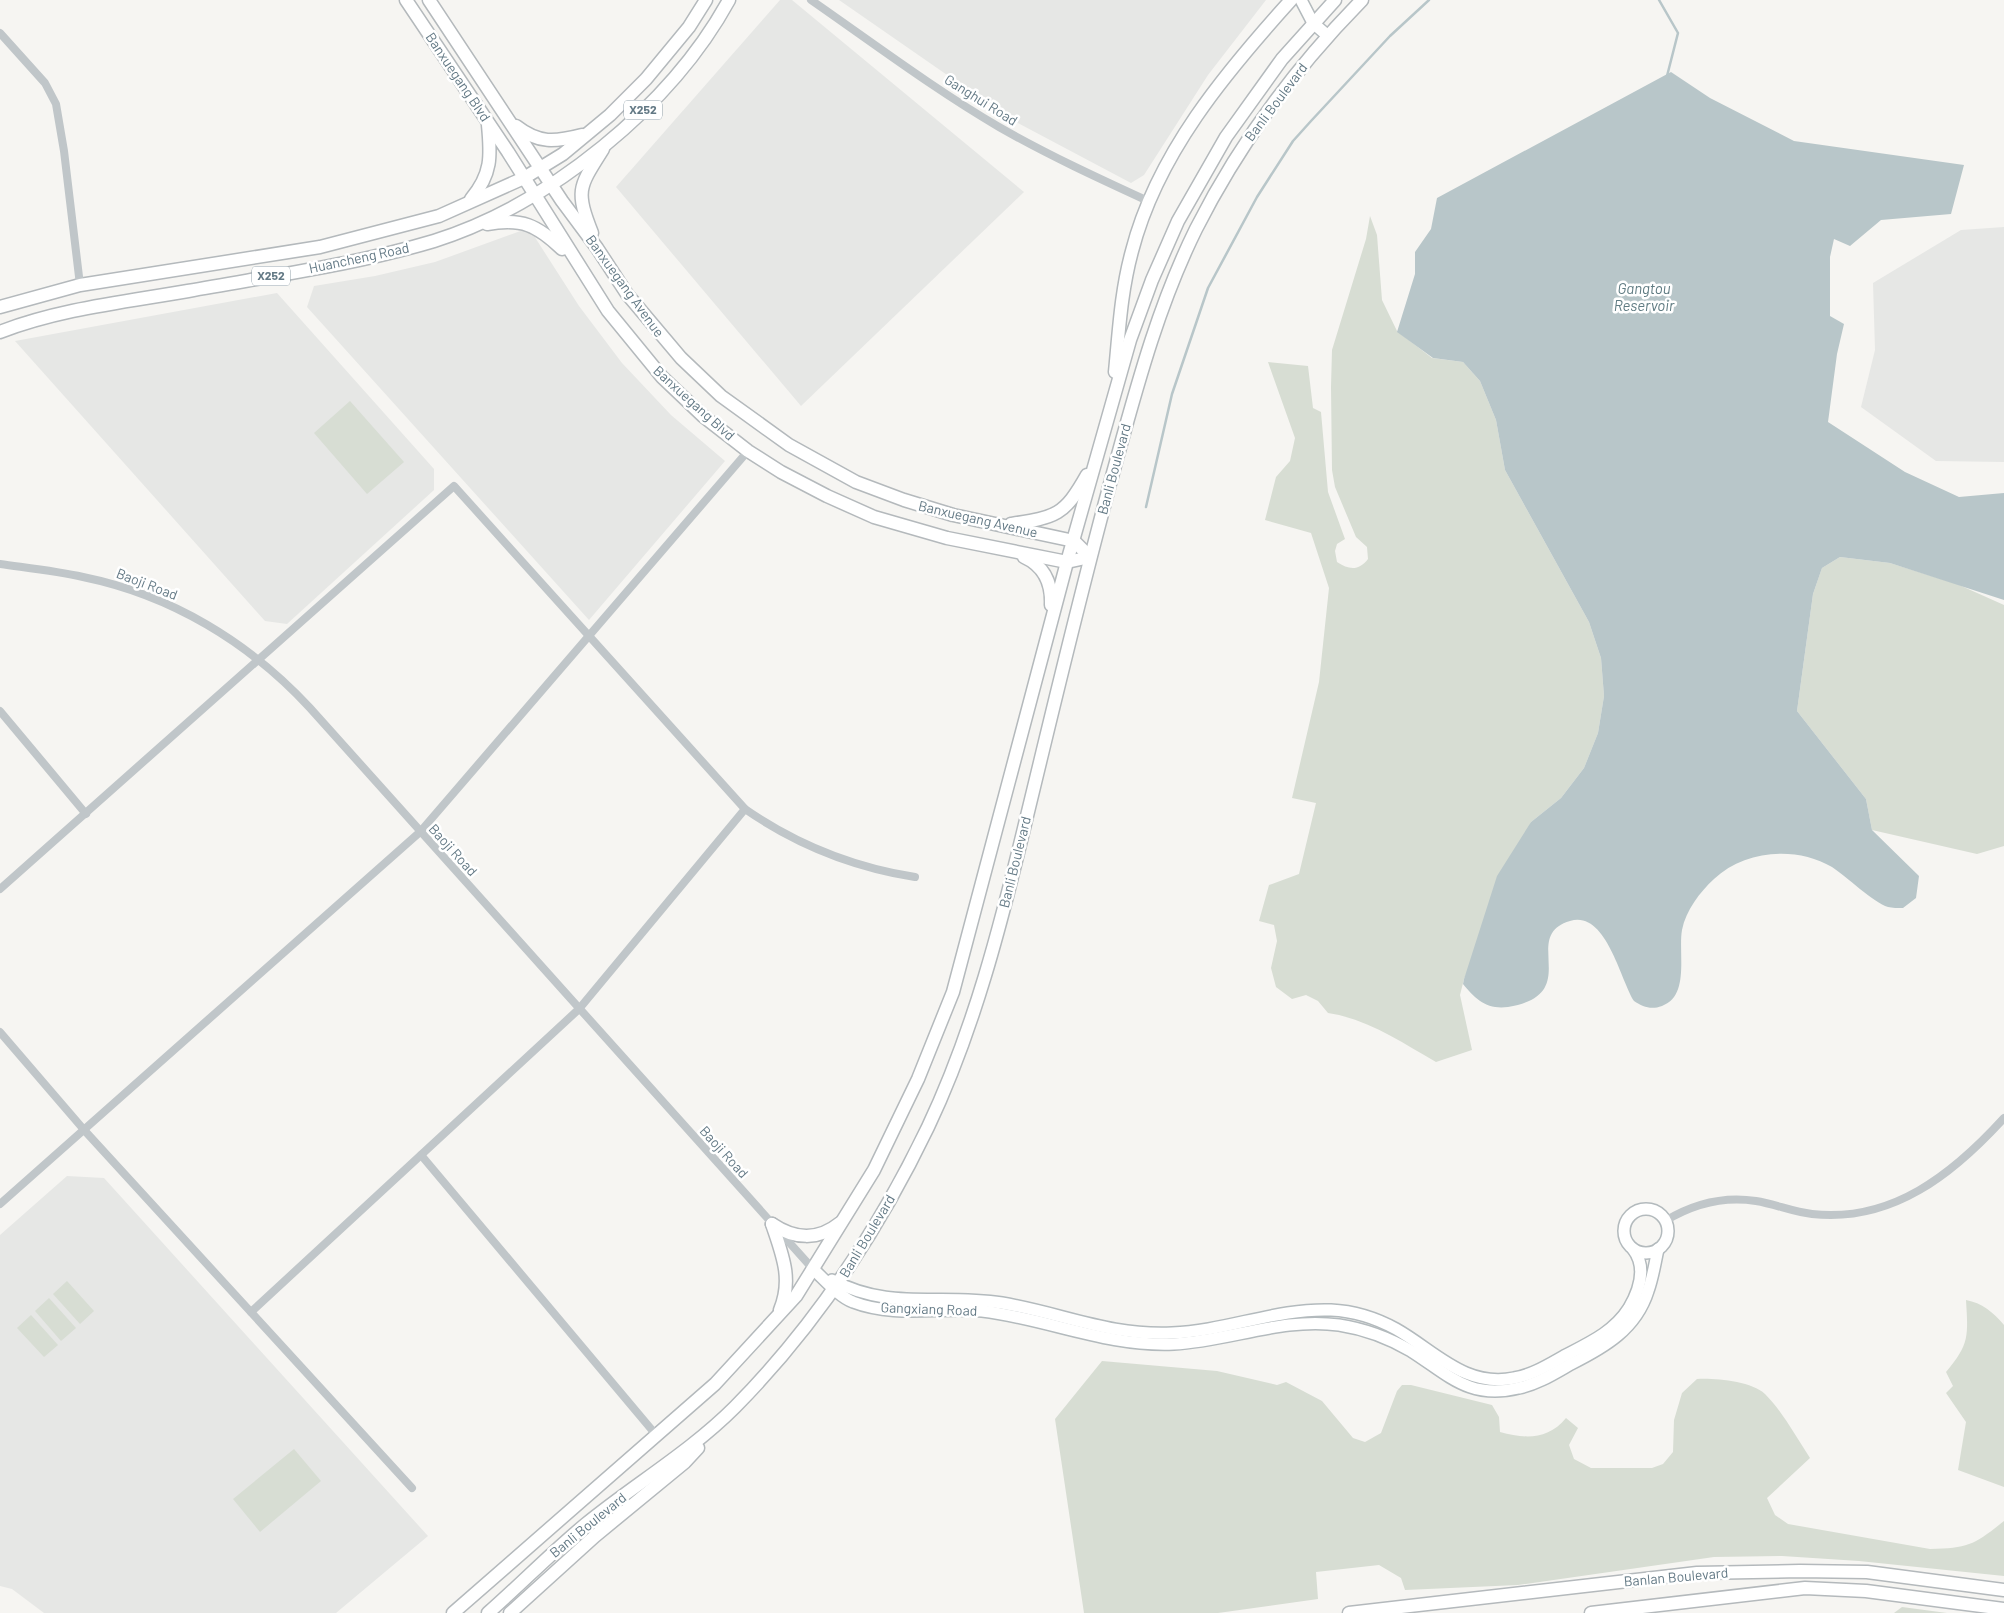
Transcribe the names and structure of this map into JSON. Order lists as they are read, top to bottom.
{
  "streets": {
    "main road": [
      "Banxuegang Blvd",
      "Banli Boulevard",
      "X252",
      "Huancheng Road",
      "Banxuegang Avenue",
      "Banlan Boulevard"
    ],
    "street": ["Ganghui Road", "Baoji Road", "Gangxiang Road"]
  },
  "crossings": [
    ["Banxuegang Blvd", "Banli Boulevard"],
    ["Banxuegang Blvd", "X252"],
    ["Banxuegang Blvd", "Huancheng Road"],
    ["Banli Boulevard", "Banxuegang Avenue"],
    ["Banli Boulevard", "Baoji Road"],
    ["Banli Boulevard", "Gangxiang Road"],
    ["X252", "Huancheng Road"],
    ["X252", "Banxuegang Avenue"],
    ["Baoji Road", "Gangxiang Road"]
  ],
  "water": ["Gangtou Reservoir"]
}
